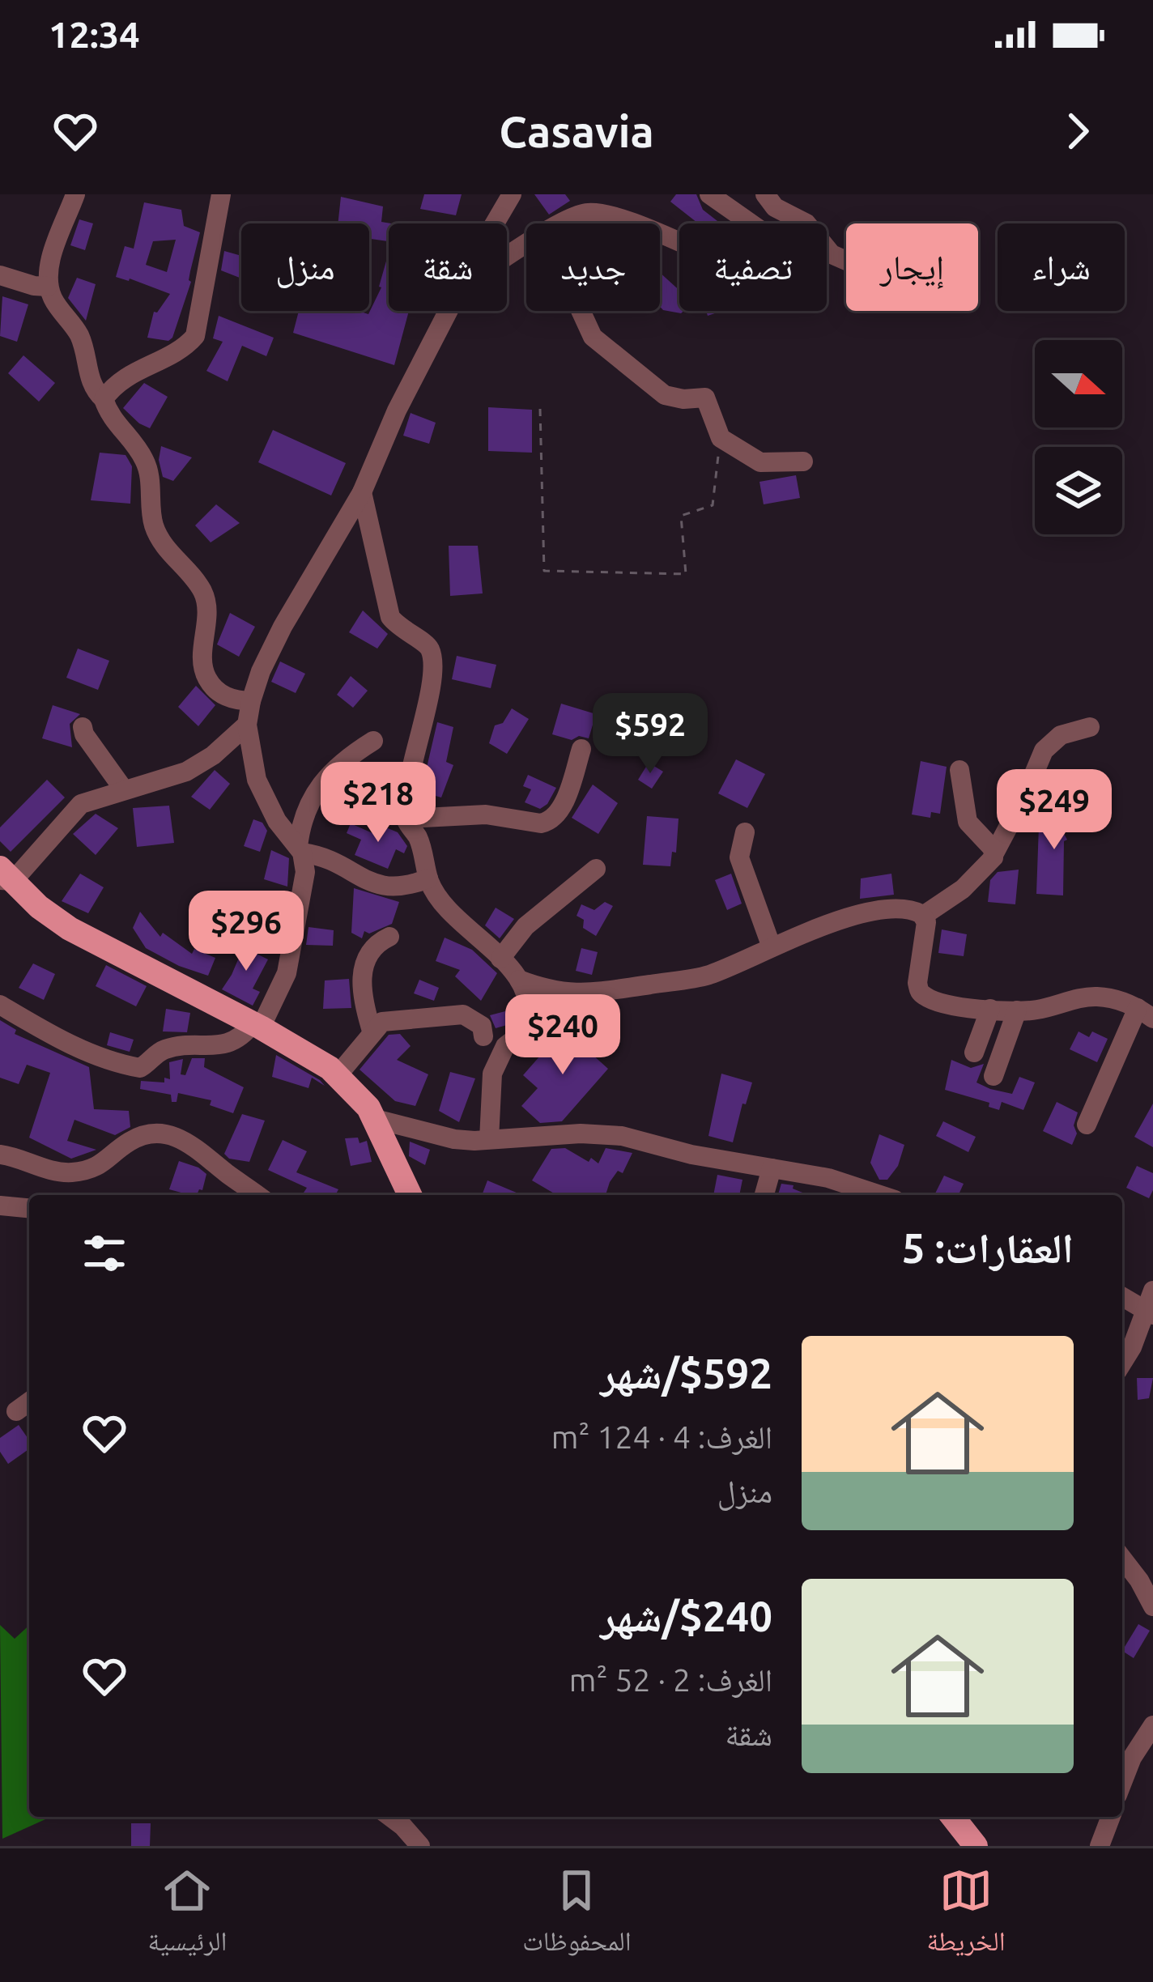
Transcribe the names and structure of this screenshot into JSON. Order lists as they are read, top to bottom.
{
  "north": "right",
  "page": {
    "status": "12:34",
    "header": "Casavia",
    "chip": [
      "شراء",
      "إيجار",
      "تصفية",
      "جديد",
      "شقة",
      "منزل"
    ],
    "price": [
      "$592",
      "$218",
      "$249",
      "$296",
      "$240"
    ],
    "heading": "العقارات: 5",
    "list": [
      {
        "name": "$592/شهر",
        "note": "الغرف: 4 · 124 m² · منزل"
      },
      {
        "name": "$240/شهر",
        "note": "الغرف: 2 · 52 m² · شقة"
      }
    ],
    "tabs": ["الخريطة", "المحفوظات", "الرئيسية"]
  }
}
